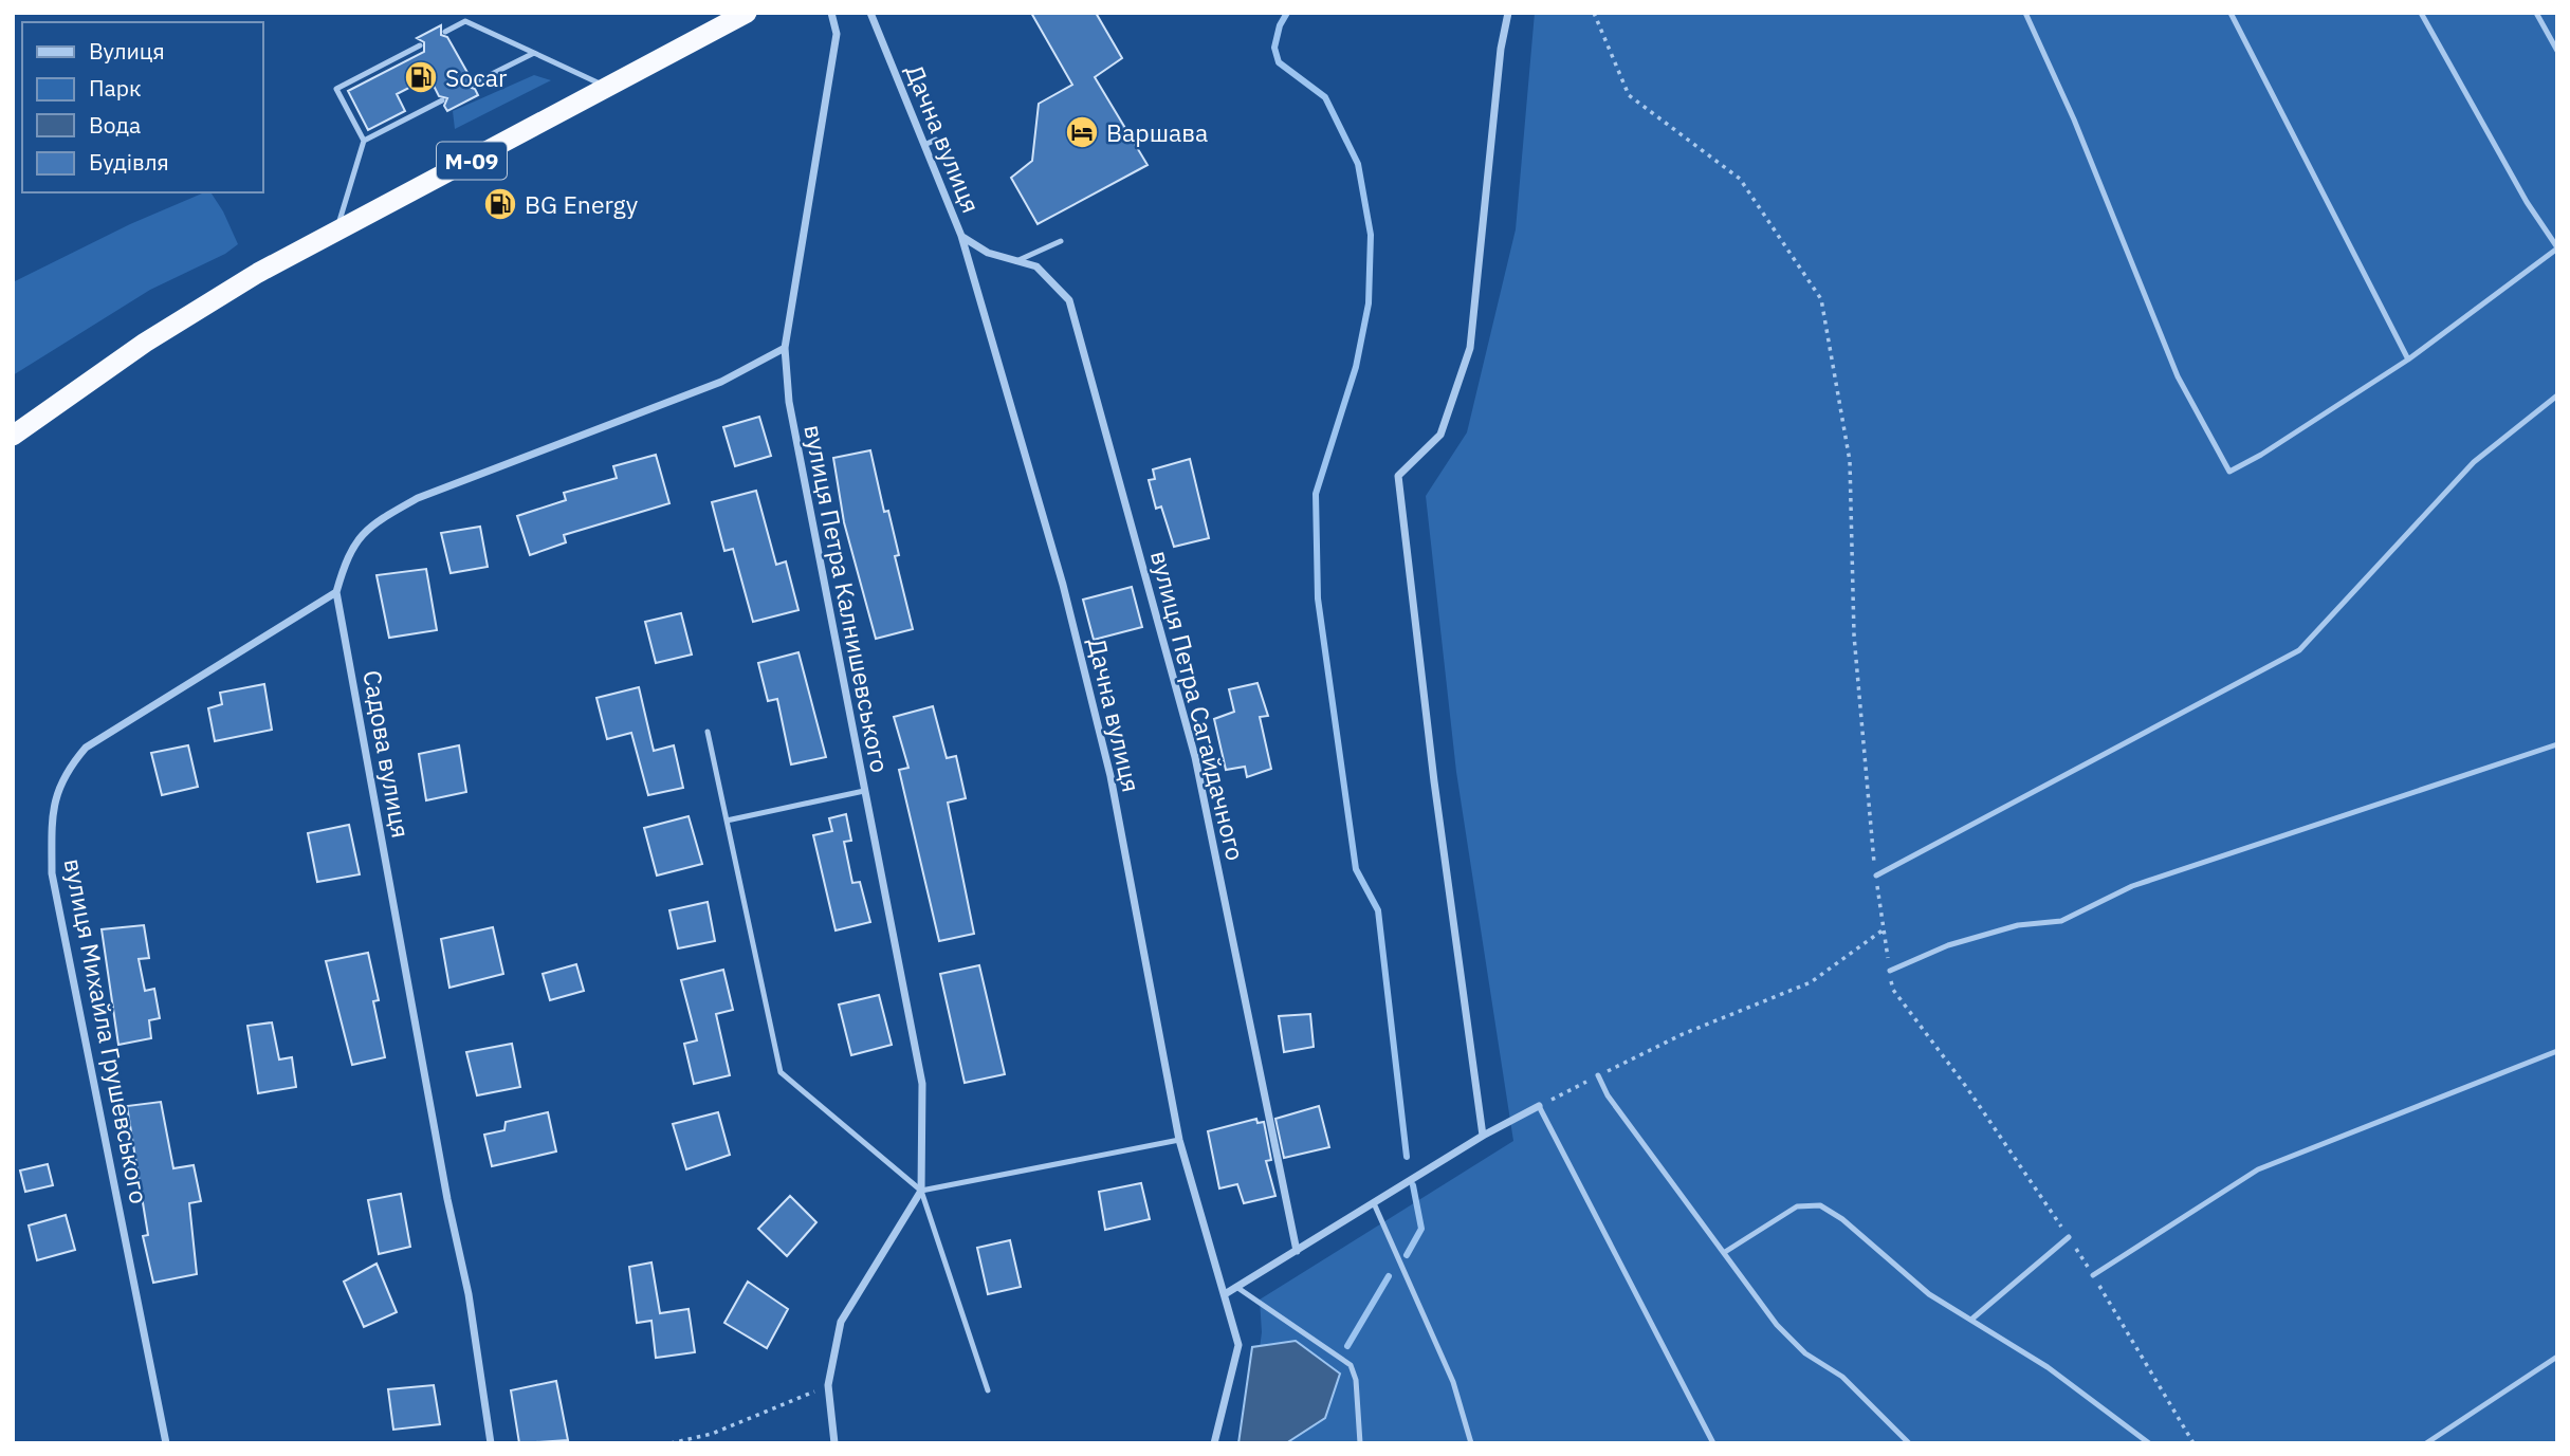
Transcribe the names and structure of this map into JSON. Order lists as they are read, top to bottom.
{
  "streets": {
    "highway": ["М-09"],
    "street": [
      "Дачна вулиця",
      "вулиця Петра Калнишевського",
      "вулиця Петра Сагайдачного",
      "Садова вулиця",
      "вулиця Михайла Грушевського"
    ]
  },
  "crossings": [
    ["Дачна вулиця", "вулиця Петра Сагайдачного"],
    ["вулиця Петра Калнишевського", "Садова вулиця"],
    ["Садова вулиця", "вулиця Михайла Грушевського"]
  ],
  "places": {
    "fuel station": ["Socar", "BG Energy"],
    "hotel": ["Варшава"]
  },
  "legend": [
    "Вулиця",
    "Парк",
    "Вода",
    "Будівля"
  ]
}
